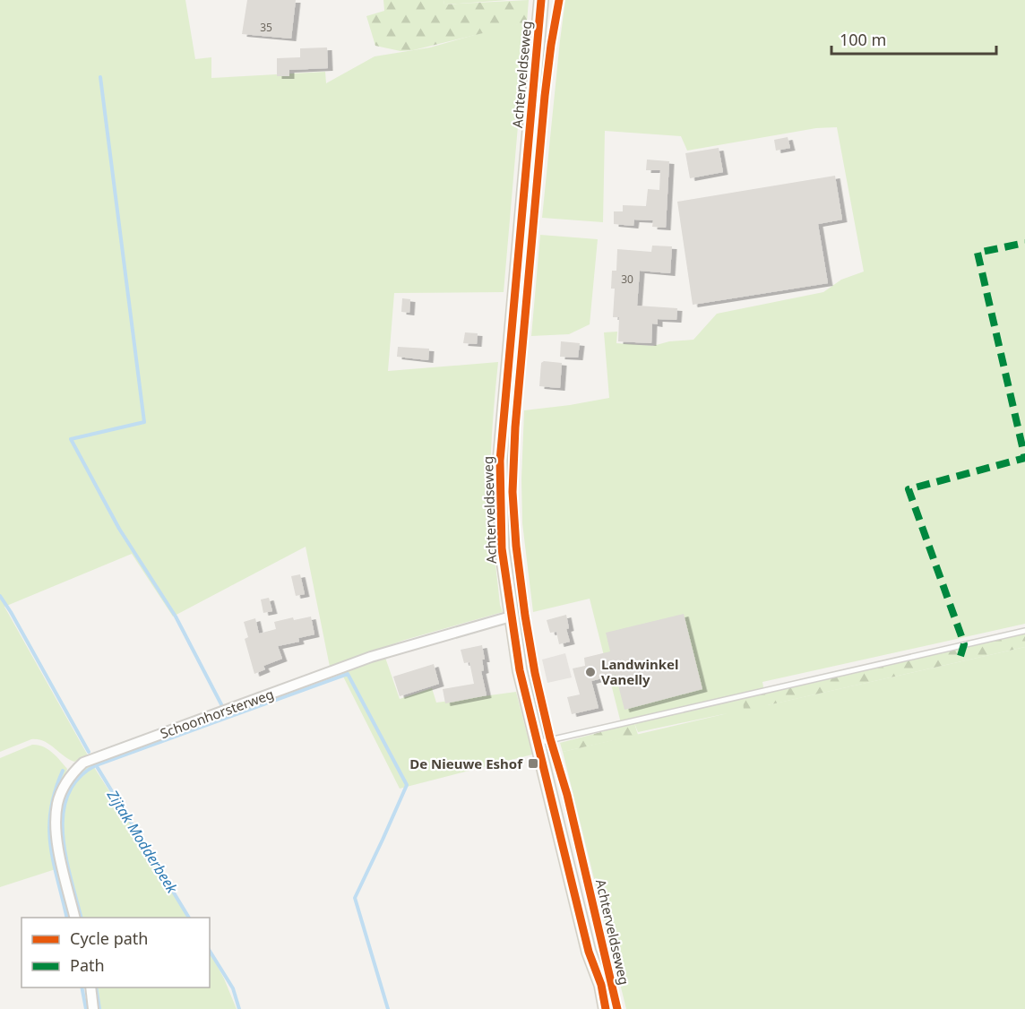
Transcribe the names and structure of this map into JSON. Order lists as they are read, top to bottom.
{
  "streets": {
    "street": ["Achterveldseweg", "Schoonhorsterweg"]
  },
  "crossings": [
    ["Achterveldseweg", "Schoonhorsterweg"]
  ],
  "water": ["Zijtak Modderbeek"],
  "places": {
    "other": ["Landwinkel Vanelly"],
    "transit": ["De Nieuwe Eshof"]
  },
  "house_numbers": ["35", "30"],
  "legend": ["Cycle path", "Path"],
  "scale_bar": "100 m"
}
